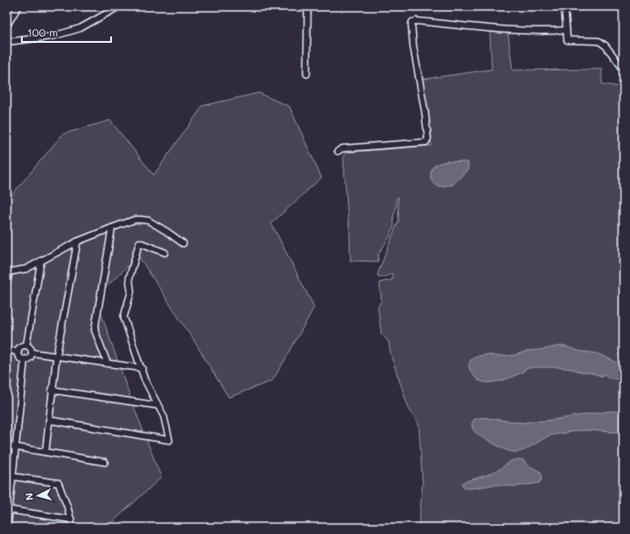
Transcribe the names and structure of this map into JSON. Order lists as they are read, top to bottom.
{
  "scale_bar": "100 m",
  "north": "left"
}
